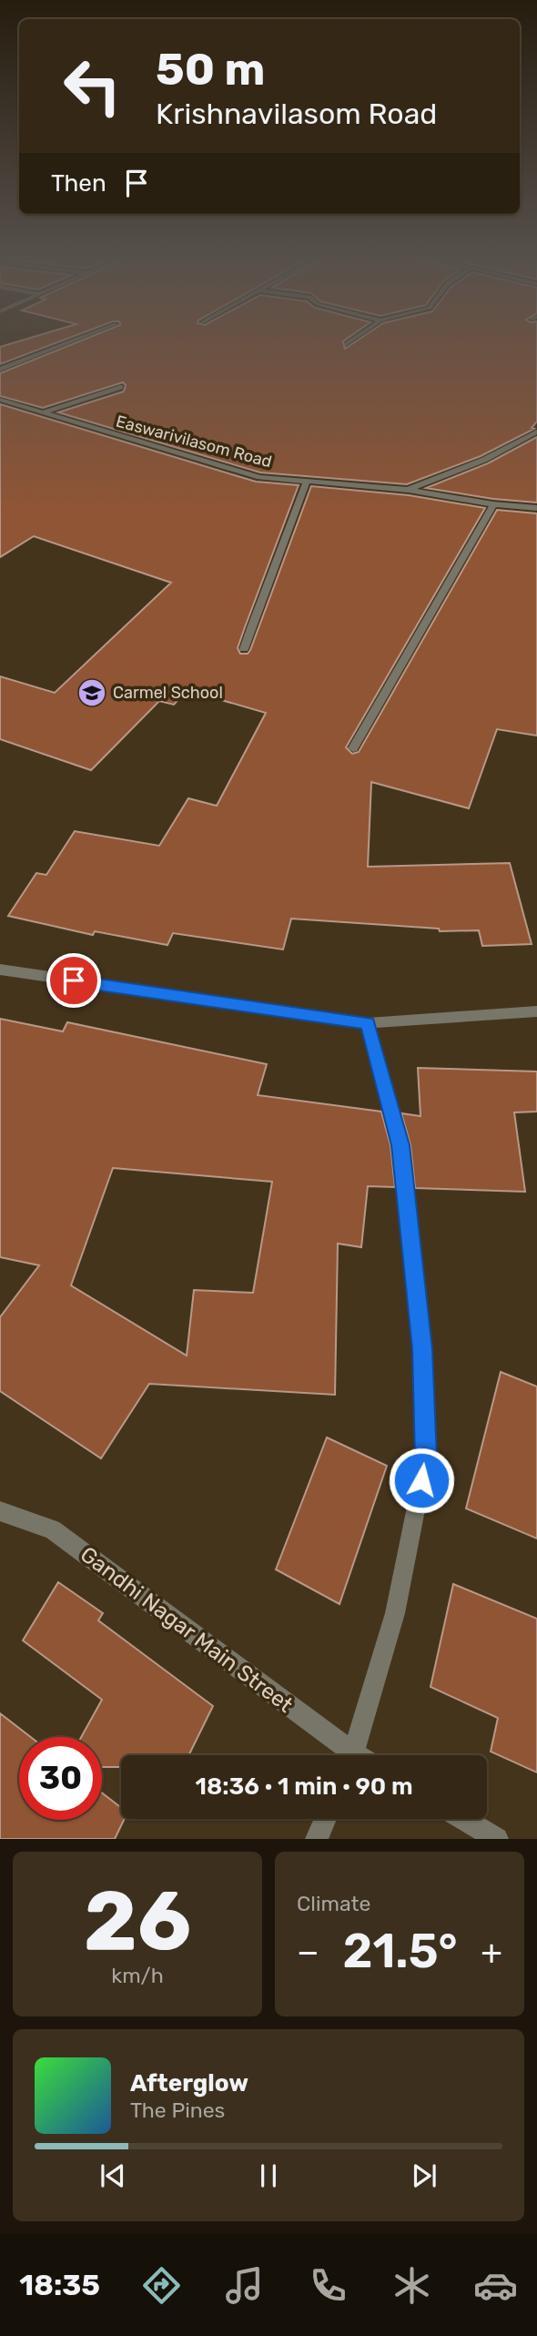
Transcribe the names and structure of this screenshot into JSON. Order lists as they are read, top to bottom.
{
  "streets": {
    "street": ["Easwarivilasom Road", "Gandhi Nagar Main Street"]
  },
  "places": {
    "school or university": ["Carmel School"]
  },
  "page": {
    "turn": ["50 m", "Krishnavilasom Road"],
    "then": "Then",
    "limit": "30",
    "trip": "18:36 · 1 min · 90 m",
    "tile": [
      ["26", "km/h"],
      "Climate"
    ],
    "heat": ["−", "21.5°", "+"],
    "song": ["Afterglow", "The Pines"],
    "tabs": "18:35"
  }
}
